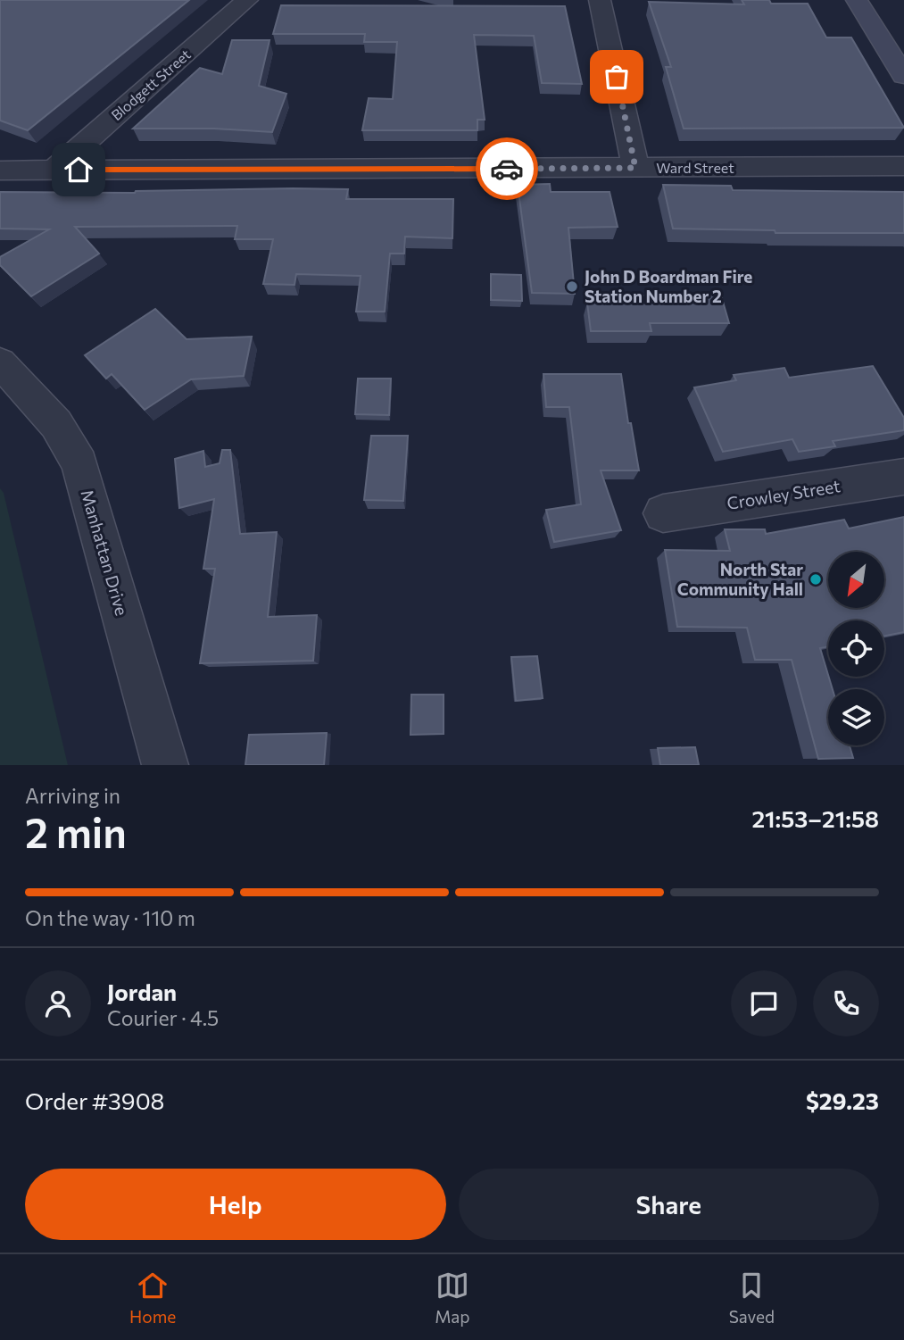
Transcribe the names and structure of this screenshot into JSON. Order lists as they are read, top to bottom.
{
  "streets": {
    "street": [
      "Blodgett Street",
      "Ward Street",
      "Crowley Street",
      "Manhattan Drive"
    ]
  },
  "crossings": [
    ["Blodgett Street", "Ward Street"]
  ],
  "places": ["John D Boardman Fire Station Number 2", "North Star Community Hall"],
  "north": "bottom left",
  "page": {
    "heading": ["2 min", "Arriving in", "21:53–21:58"],
    "panel": [
      "Jordan",
      "Courier · 4.5",
      "Order #3908",
      "$29.23"
    ],
    "bar": "On the way · 110 m",
    "buttons": ["Help", "Share"],
    "tabs": ["Home", "Map", "Saved"]
  }
}
